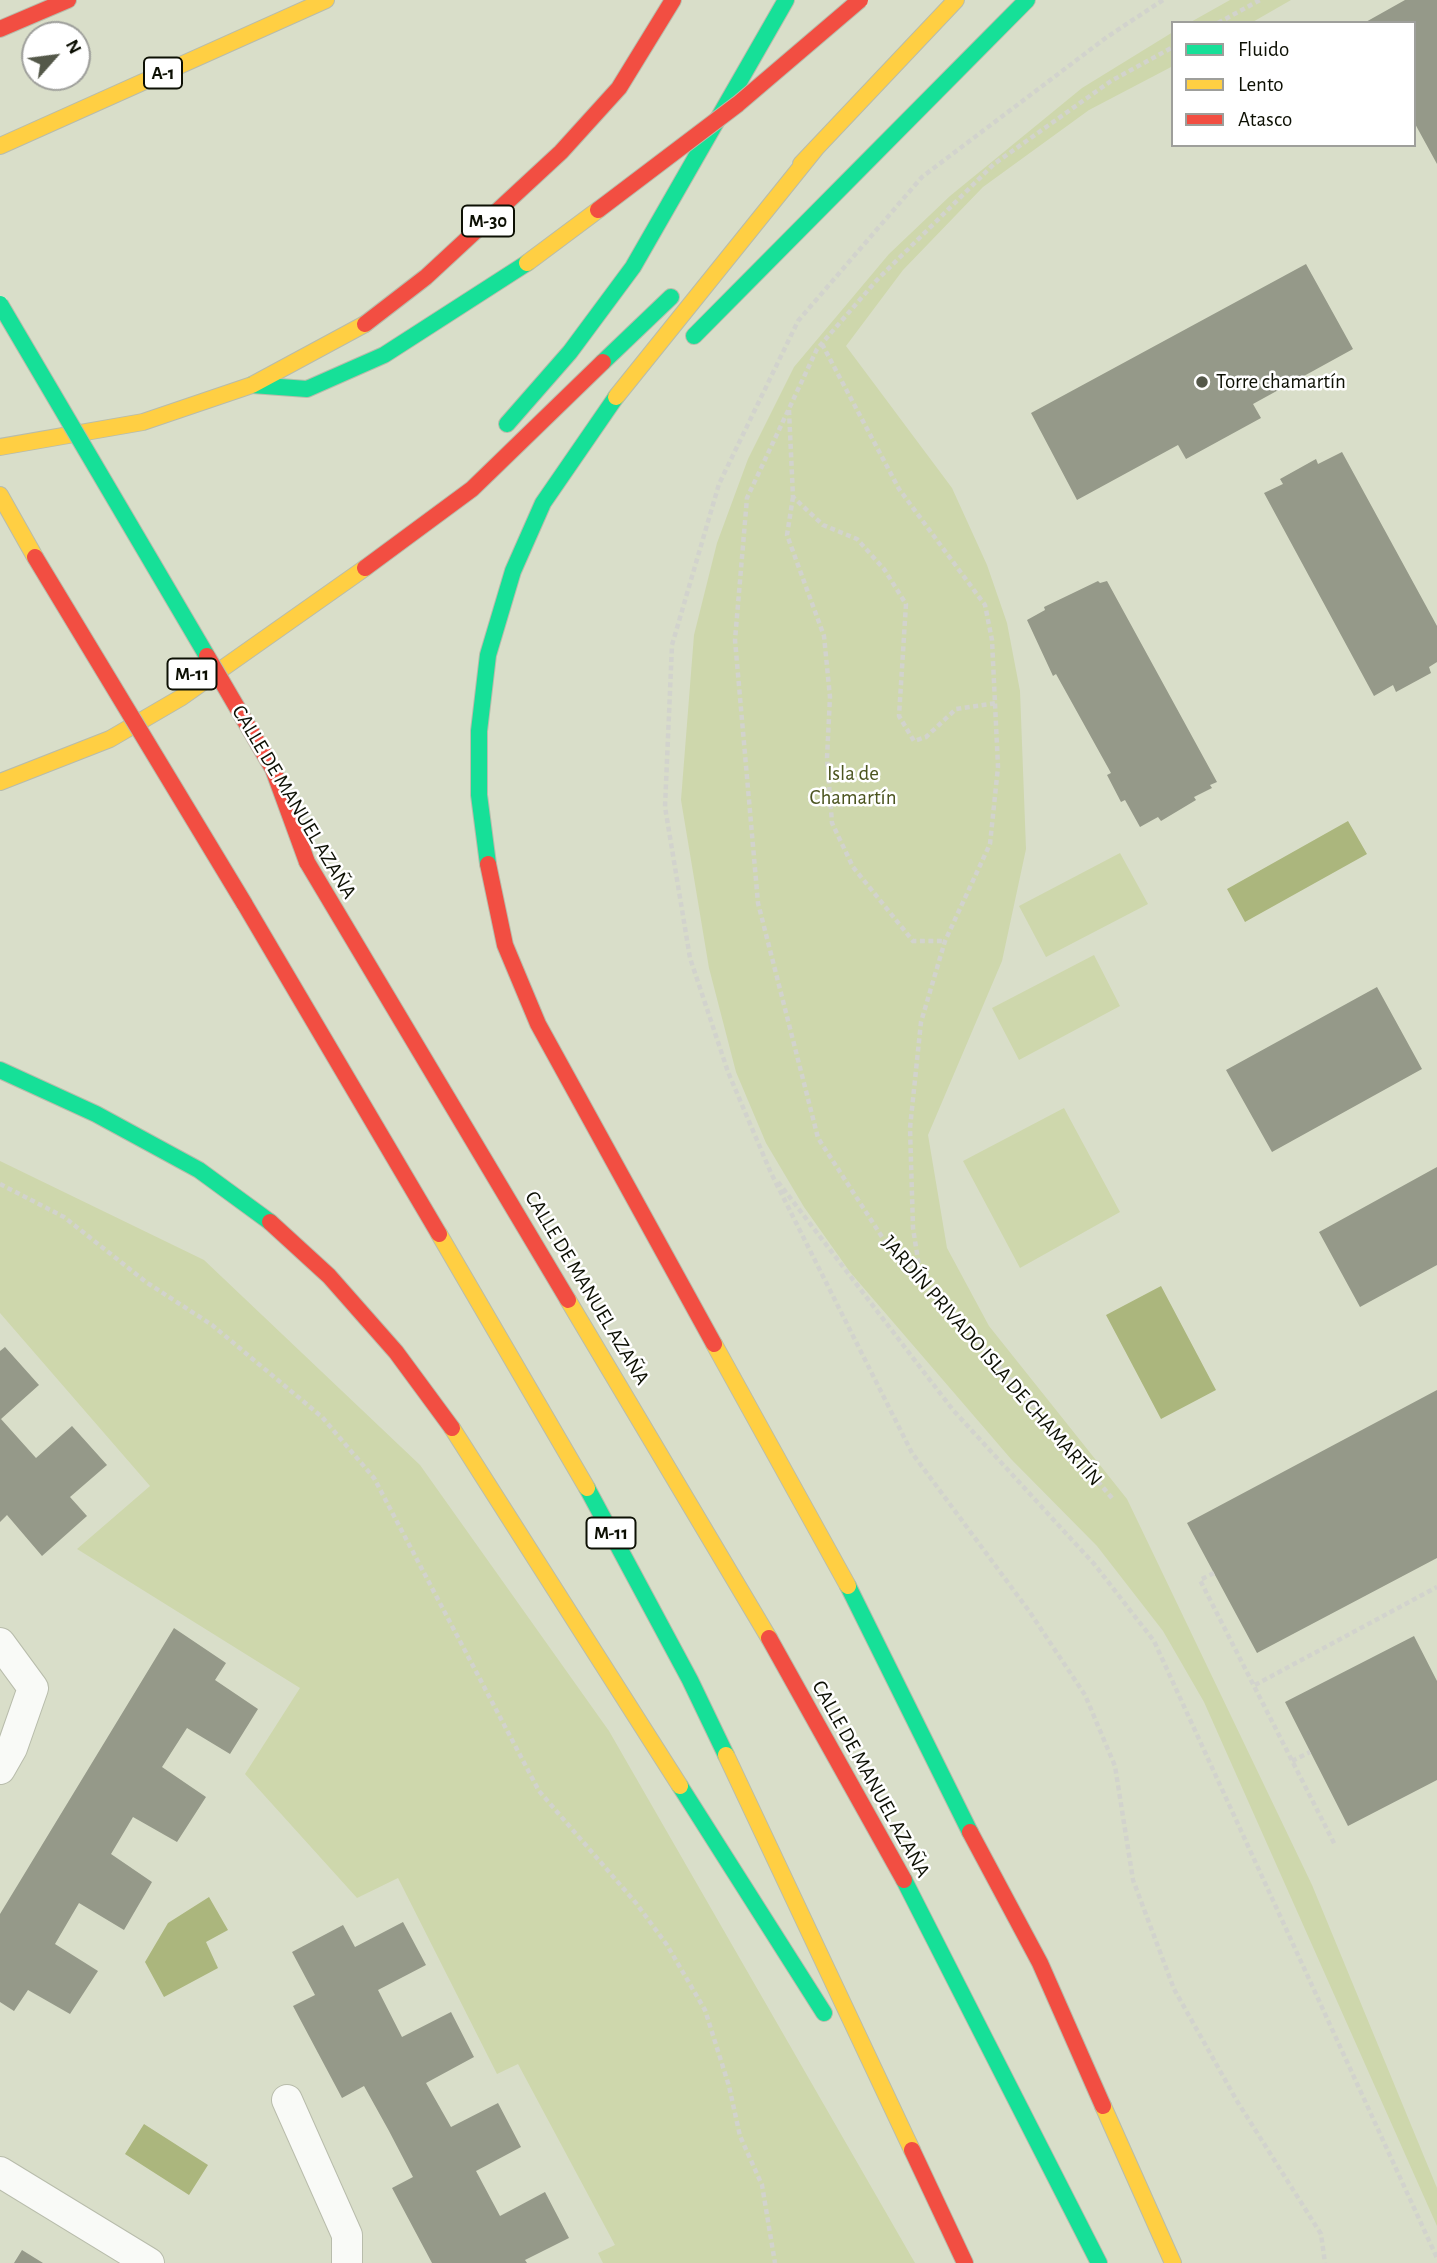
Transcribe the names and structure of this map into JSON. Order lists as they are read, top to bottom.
{
  "streets": {
    "highway": [
      "A-1",
      "M-30",
      "M-11",
      "CALLE DE MANUEL AZAÑA"
    ],
    "path": ["JARDÍN PRIVADO ISLA DE CHAMARTÍN"]
  },
  "parks": ["Isla de Chamartín"],
  "places": ["Torre chamartín"],
  "legend": ["Fluido", "Lento", "Atasco"],
  "north": "top right"
}
